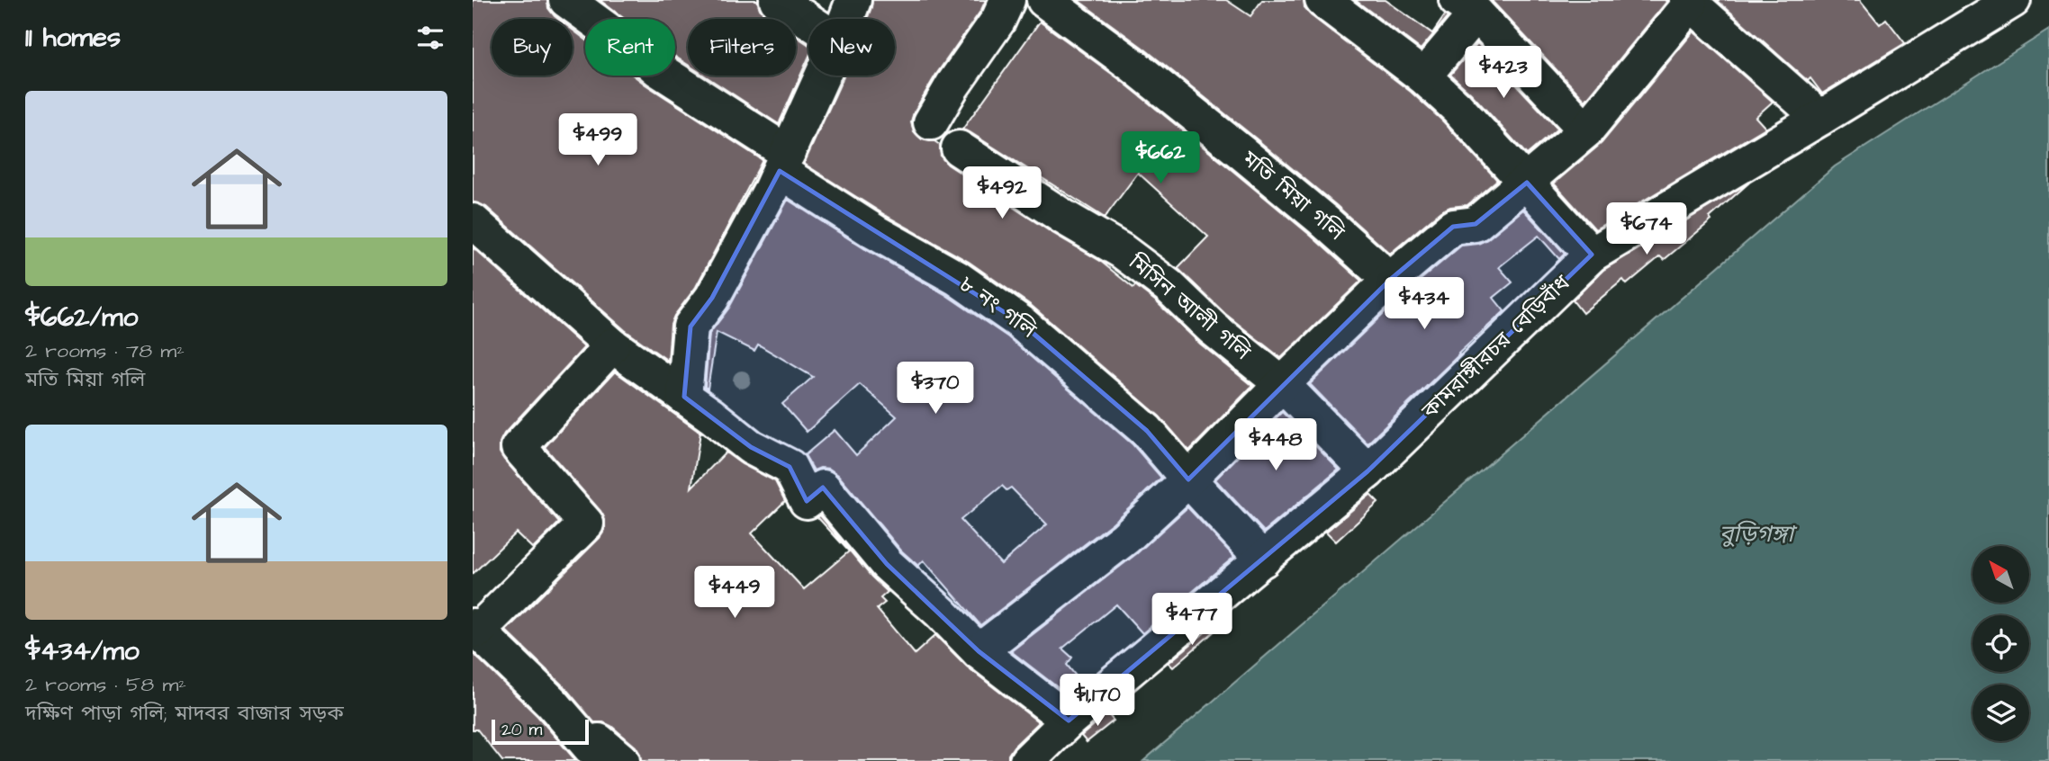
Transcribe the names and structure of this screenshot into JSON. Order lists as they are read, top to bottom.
{
  "streets": {
    "street": [
      "মতি মিয়া গলি",
      "৮ নং গলি",
      "মিসিন আলী গলি",
      "কামরাঙ্গীরচর বেড়িবাঁধ"
    ]
  },
  "crossings": [
    ["৮ নং গলি", "কামরাঙ্গীরচর বেড়িবাঁধ"],
    ["মিসিন আলী গলি", "কামরাঙ্গীরচর বেড়িবাঁধ"]
  ],
  "water": ["বুড়িগঙ্গা"],
  "scale_bar": "20 m",
  "north": "top left",
  "page": {
    "heading": "11 homes",
    "chip": [
      "Buy",
      "Rent",
      "Filters",
      "New"
    ],
    "price": [
      "$423",
      "$499",
      "$662",
      "$492",
      "$674",
      "$434",
      "$370",
      "$448",
      "$449",
      "$477",
      "$1,170"
    ],
    "list": [
      {
        "name": "$662/mo",
        "note": "2 rooms · 78 m² · মতি মিয়া গলি"
      },
      {
        "name": "$434/mo",
        "note": "2 rooms · 58 m² · দক্ষিণ পাড়া গলি; মাদবর বাজার সড়ক"
      }
    ],
    "scale": "20 m"
  }
}
